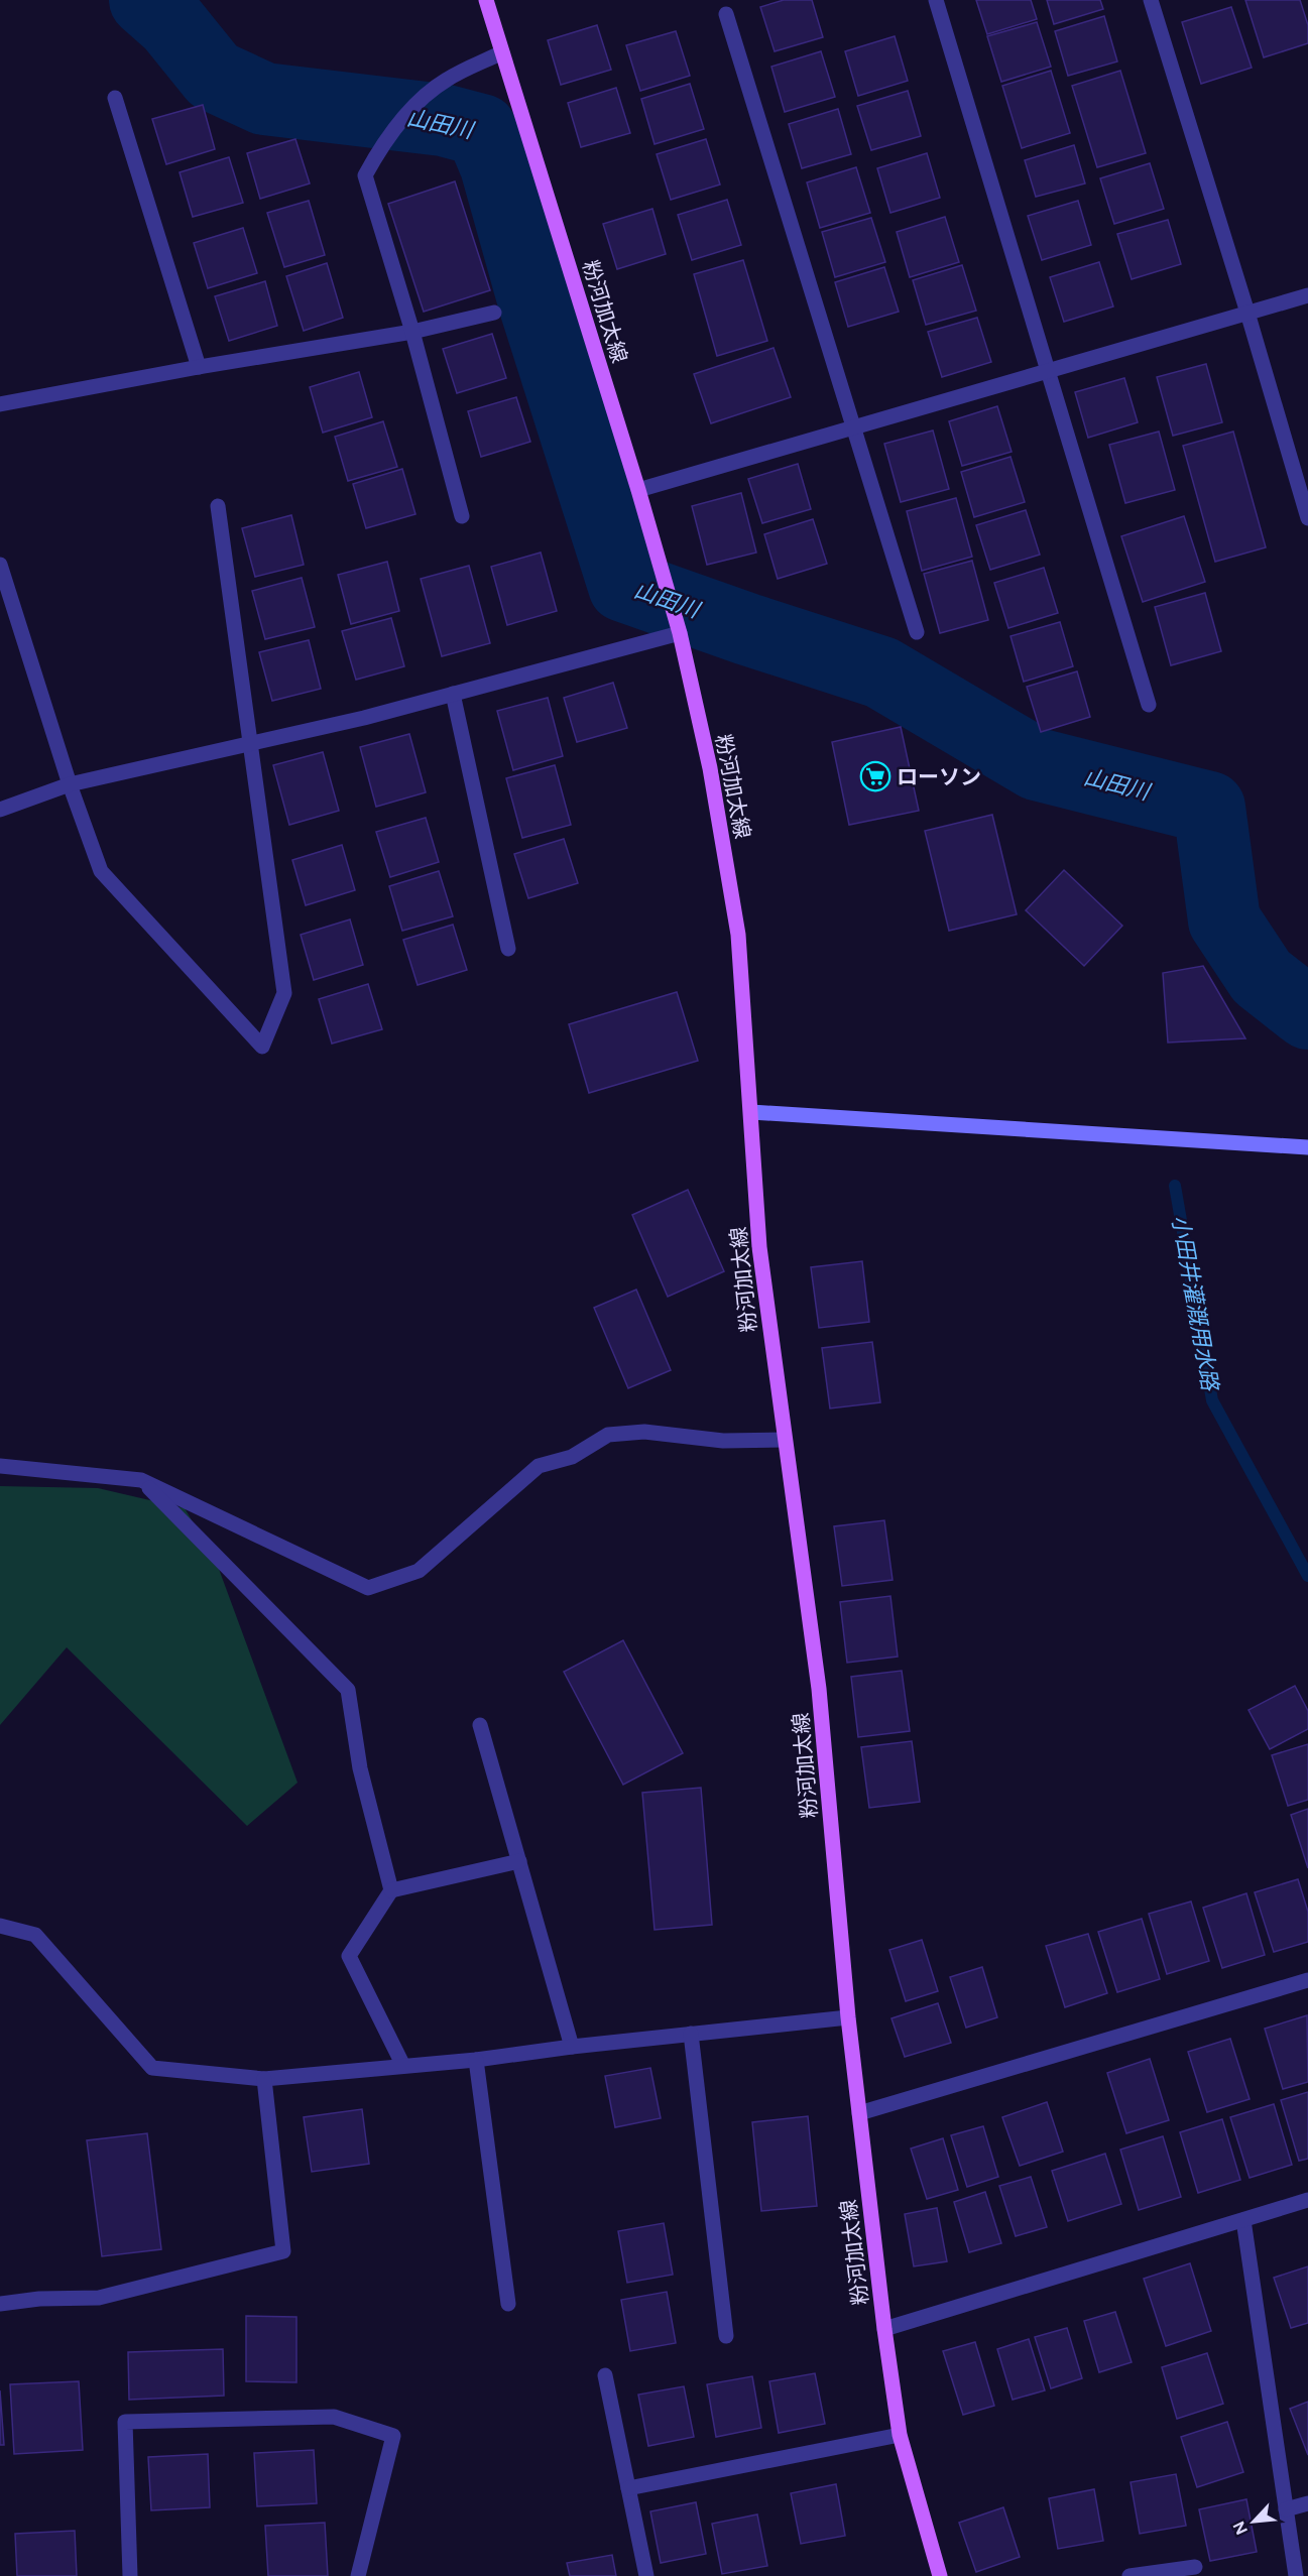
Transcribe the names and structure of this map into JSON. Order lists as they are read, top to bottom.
{
  "streets": {
    "main road": ["粉河加太線"]
  },
  "water": ["山田川", "小田井灌漑用水路"],
  "places": {
    "supermarket": ["ローソン"]
  },
  "north": "bottom left"
}
